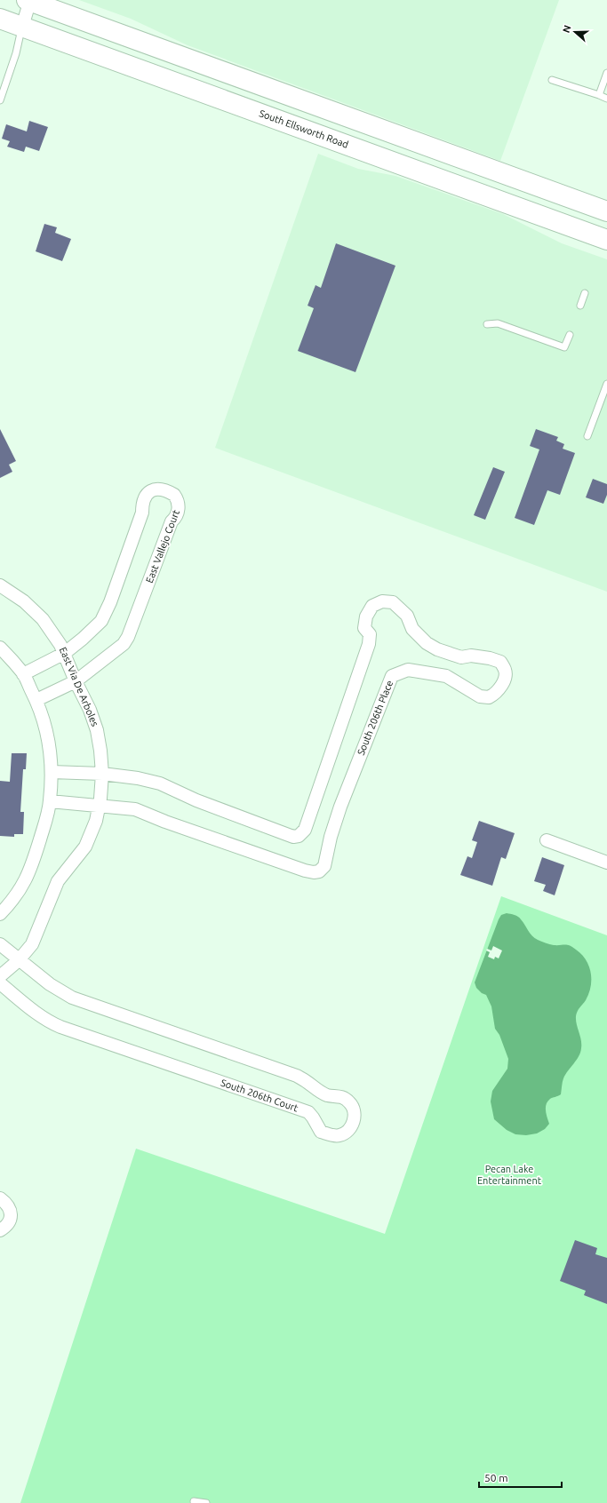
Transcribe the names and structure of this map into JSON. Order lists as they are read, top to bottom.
{
  "streets": {
    "main road": ["South Ellsworth Road"],
    "street": [
      "East Vallejo Court",
      "East Via De Arboles",
      "South 206th Place",
      "South 206th Court"
    ]
  },
  "crossings": [
    ["East Vallejo Court", "East Via De Arboles"],
    ["East Via De Arboles", "South 206th Place"],
    ["East Via De Arboles", "South 206th Court"]
  ],
  "parks": ["Pecan Lake Entertainment"],
  "scale_bar": "50 m",
  "north": "left"
}
